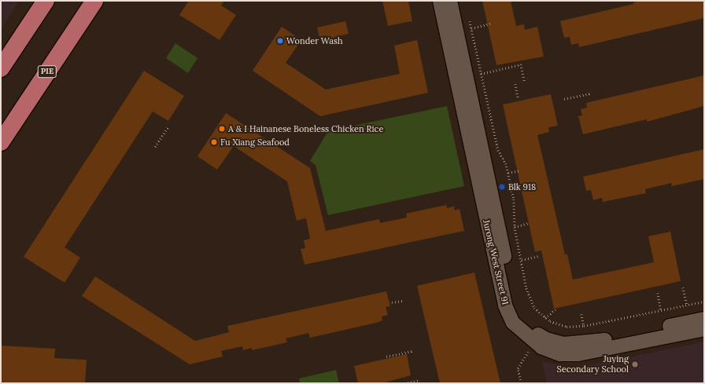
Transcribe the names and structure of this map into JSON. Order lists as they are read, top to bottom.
{
  "streets": {
    "highway": ["PIE"],
    "street": ["Jurong West Street 91"]
  },
  "places": [
    "Wonder Wash",
    "A & I Hainanese Boneless Chicken Rice",
    "Fu Xiang Seafood",
    "Blk 918",
    "Juying Secondary School"
  ]
}
